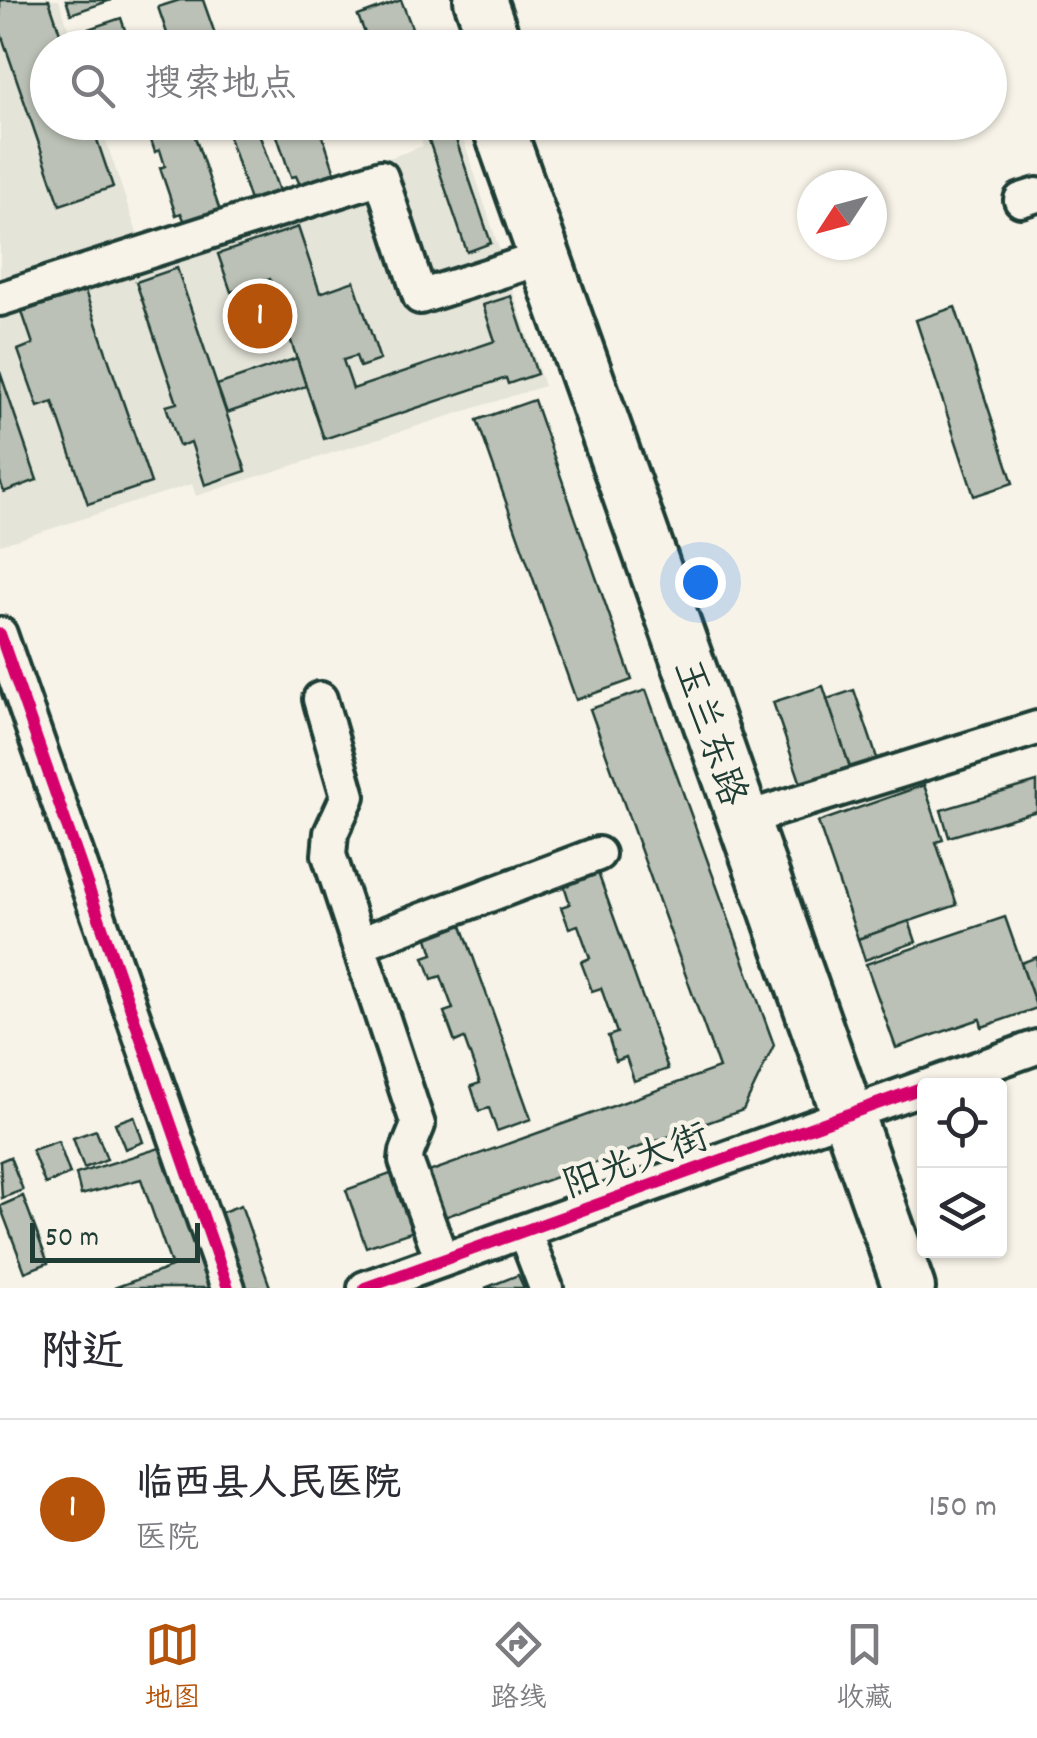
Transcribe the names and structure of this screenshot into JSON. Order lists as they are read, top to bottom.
{
  "streets": {
    "highway": ["玉兰东路"],
    "street": ["阳光大街"]
  },
  "crossings": [
    ["玉兰东路", "阳光大街"]
  ],
  "scale_bar": "50 m",
  "north": "bottom left",
  "page": {
    "search": "搜索地点",
    "pins": "1",
    "scale": "50 m",
    "heading": "附近",
    "list": [
      {
        "mark": "1",
        "name": "临西县人民医院",
        "note": "医院",
        "value": "150 m"
      }
    ],
    "nav": ["地图", "路线", "收藏"]
  }
}
